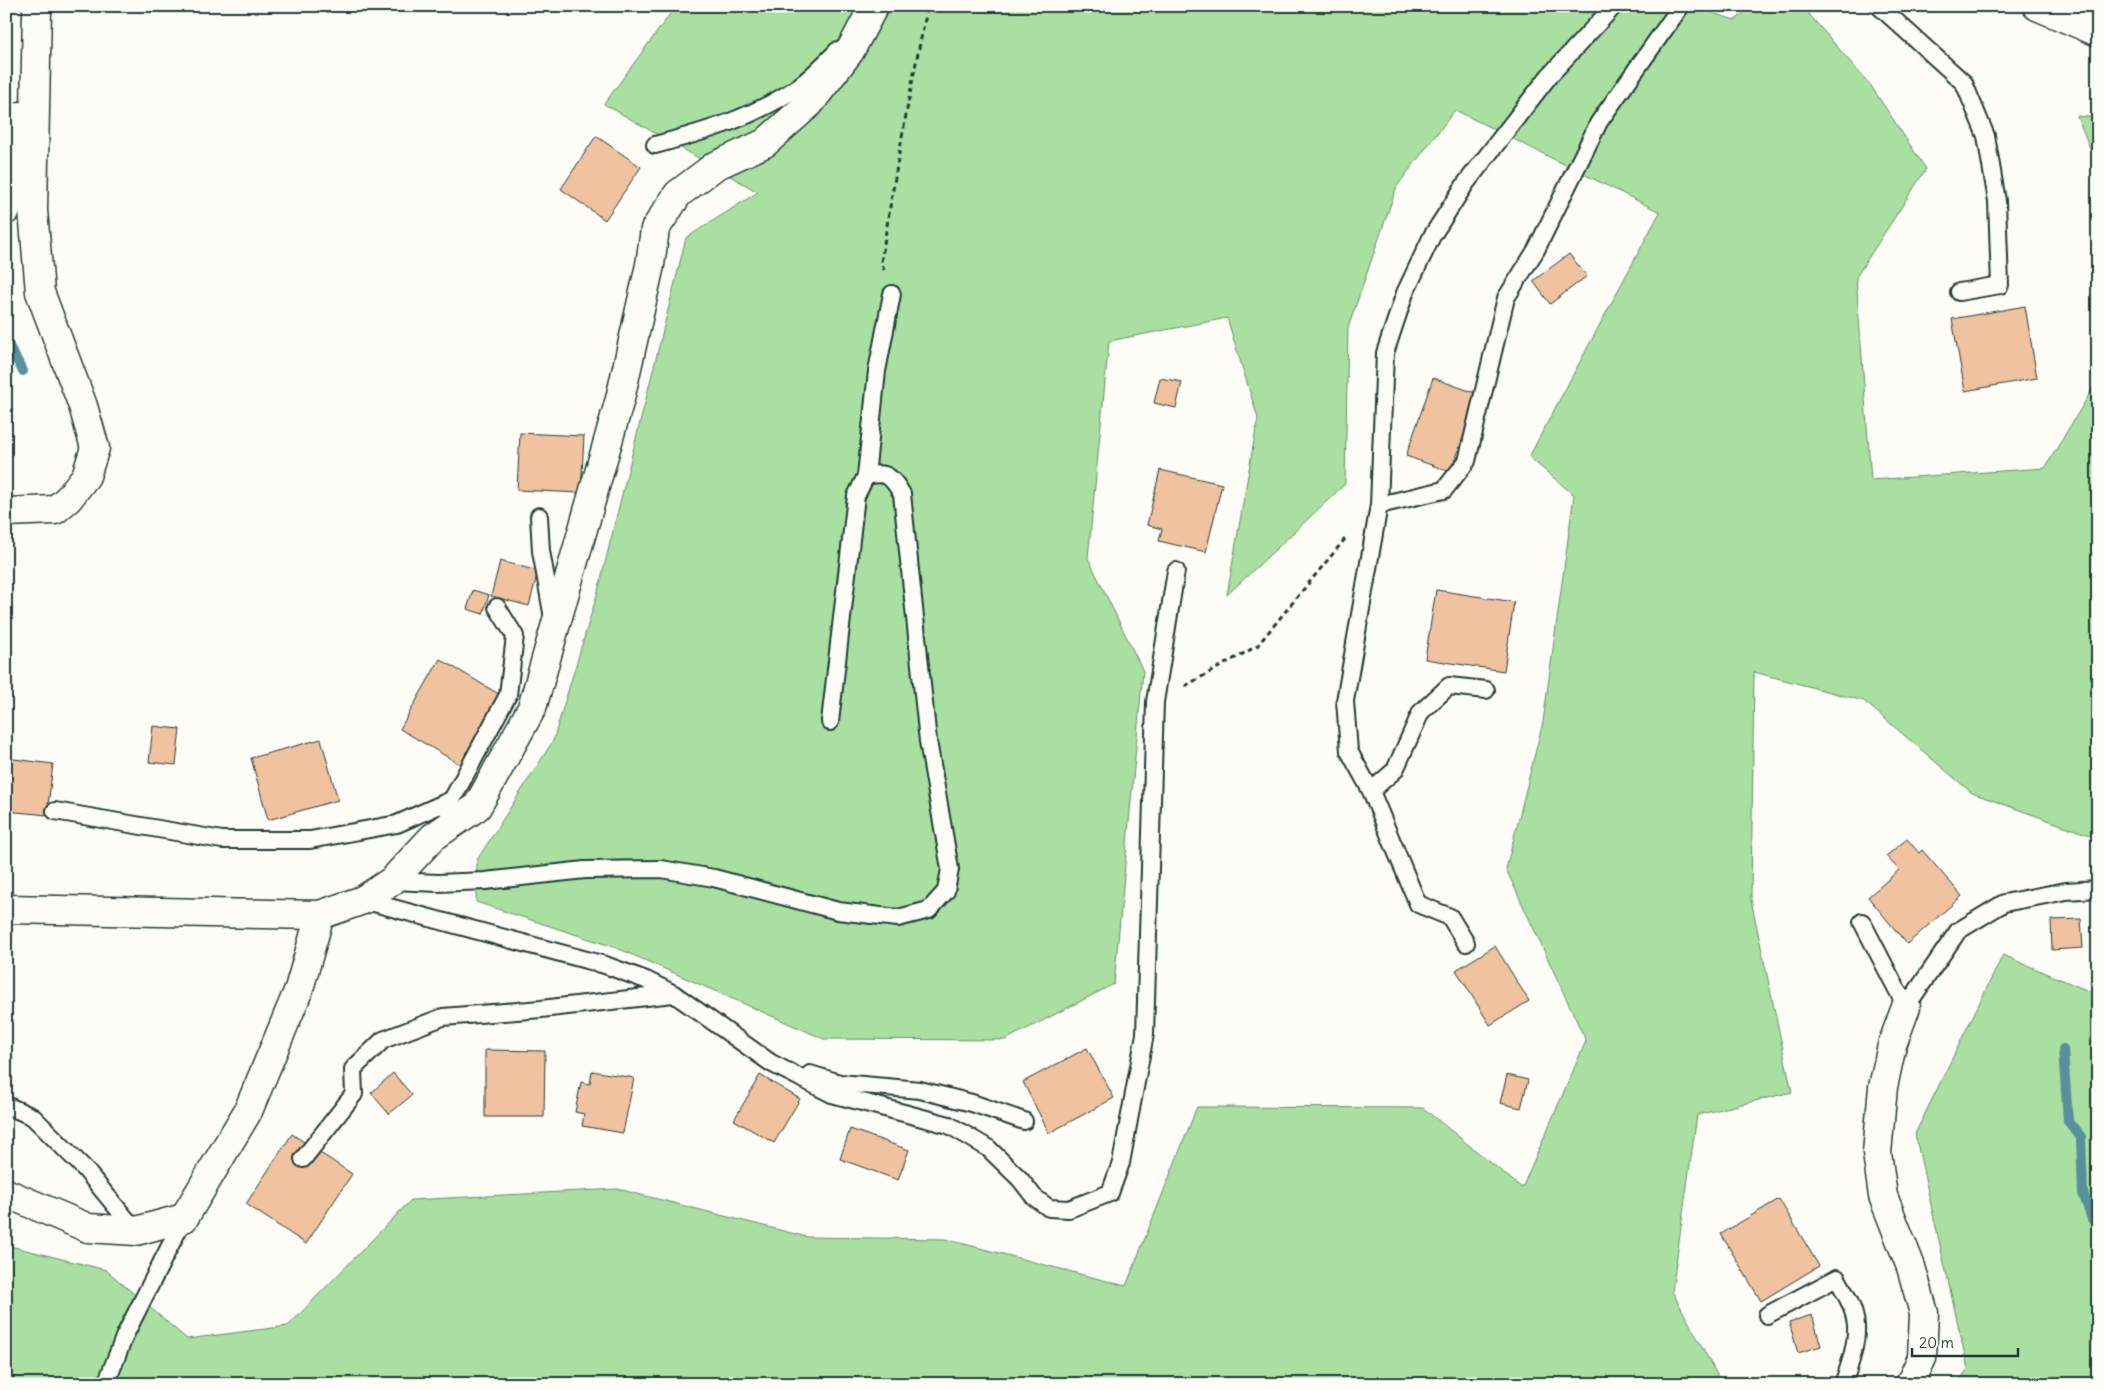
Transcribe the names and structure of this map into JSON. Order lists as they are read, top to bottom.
{
  "scale_bar": "20 m"
}
